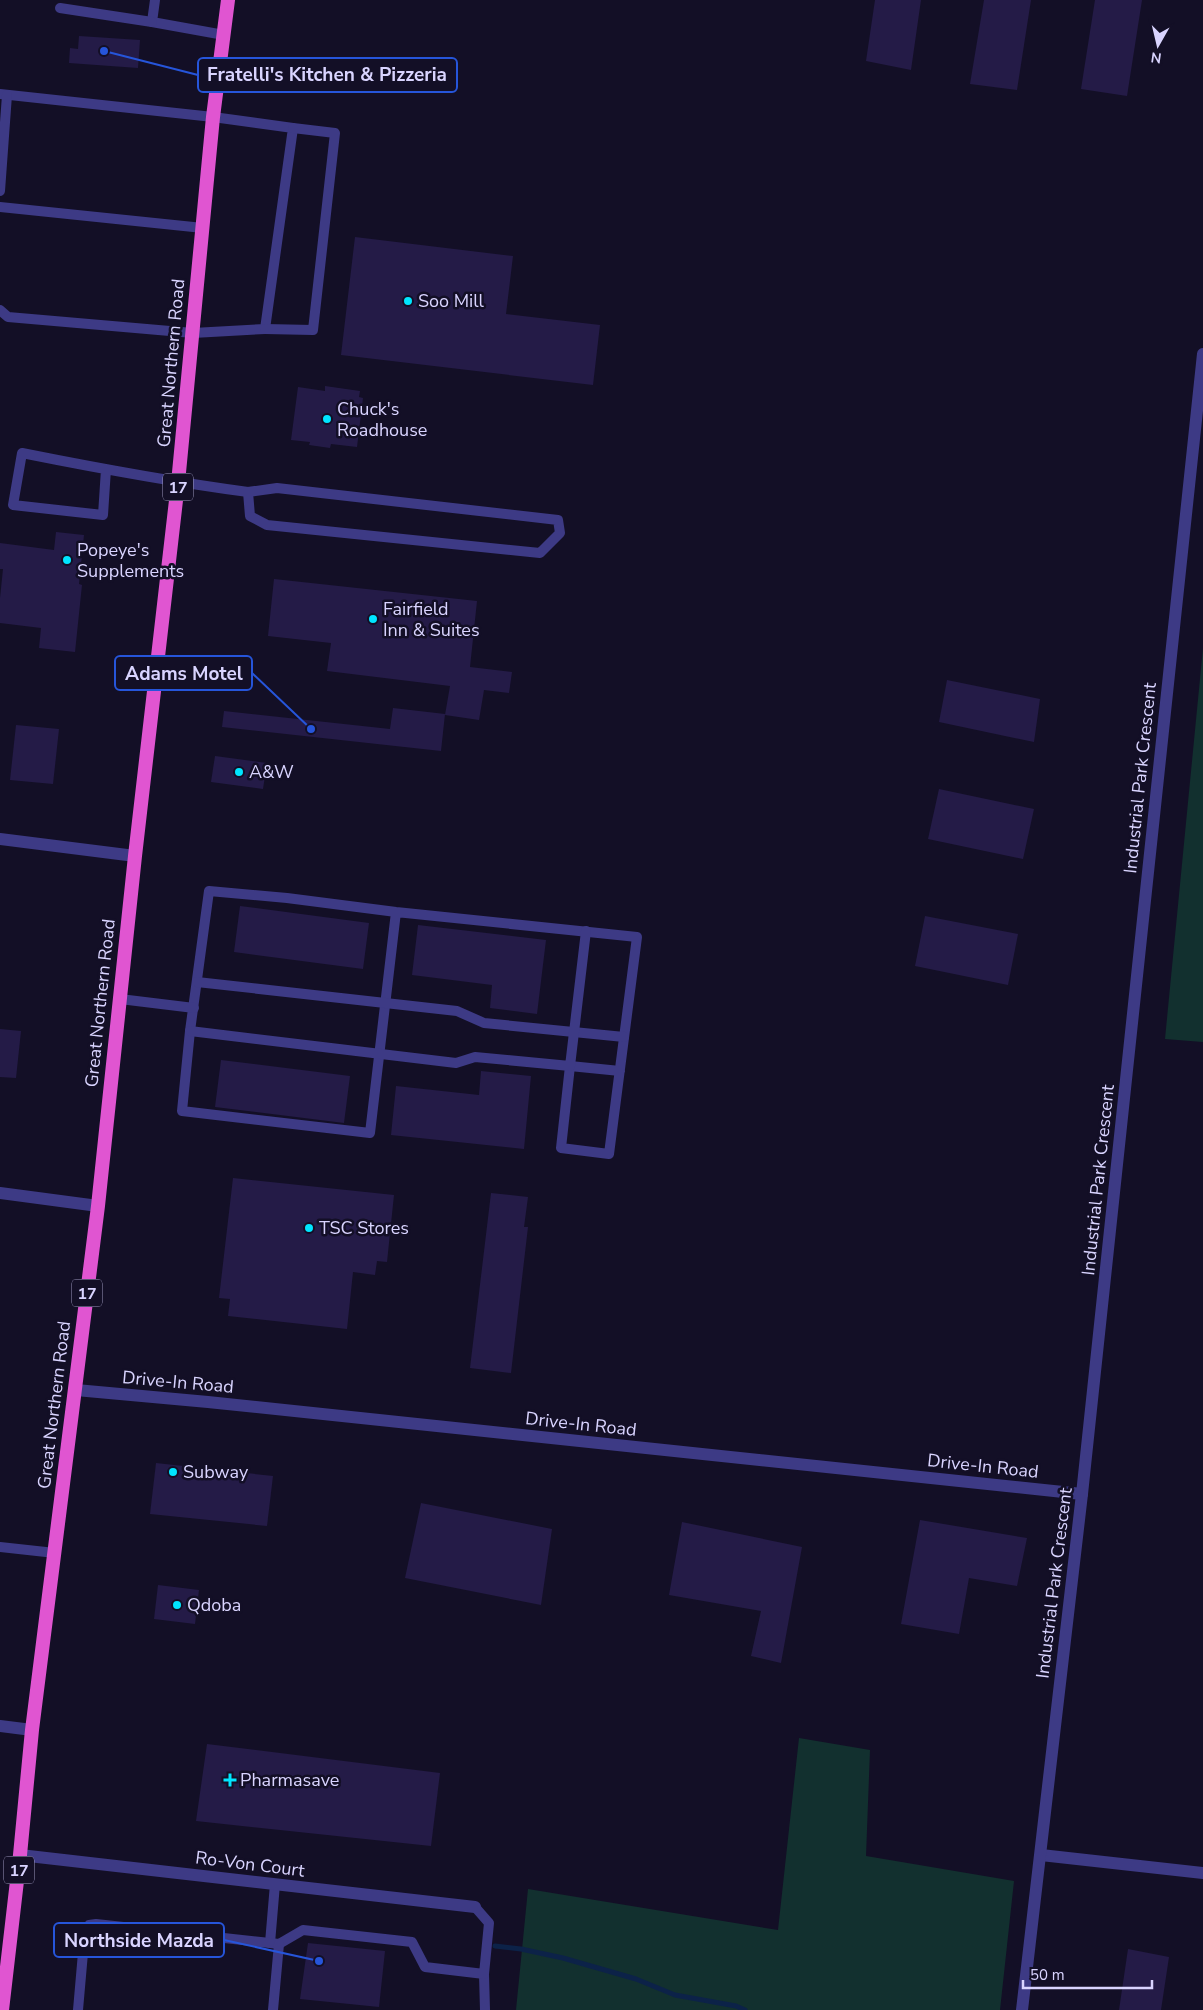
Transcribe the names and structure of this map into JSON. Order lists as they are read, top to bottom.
{
  "streets": {
    "highway": ["Great Northern Road", "17"],
    "street": ["Industrial Park Crescent", "Drive-In Road", "Ro-Von Court"]
  },
  "crossings": [
    ["Great Northern Road", "Drive-In Road"],
    ["Great Northern Road", "Ro-Von Court"],
    ["Industrial Park Crescent", "Drive-In Road"]
  ],
  "places": {
    "other": [
      "Fratelli's Kitchen & Pizzeria",
      "Soo Mill",
      "Chuck's Roadhouse",
      "Popeye's Supplements",
      "Fairfield Inn & Suites",
      "Adams Motel",
      "A&W",
      "TSC Stores",
      "Subway",
      "Qdoba",
      "Northside Mazda"
    ],
    "health": ["Pharmasave"]
  },
  "scale_bar": "50 m",
  "north": "bottom"
}
